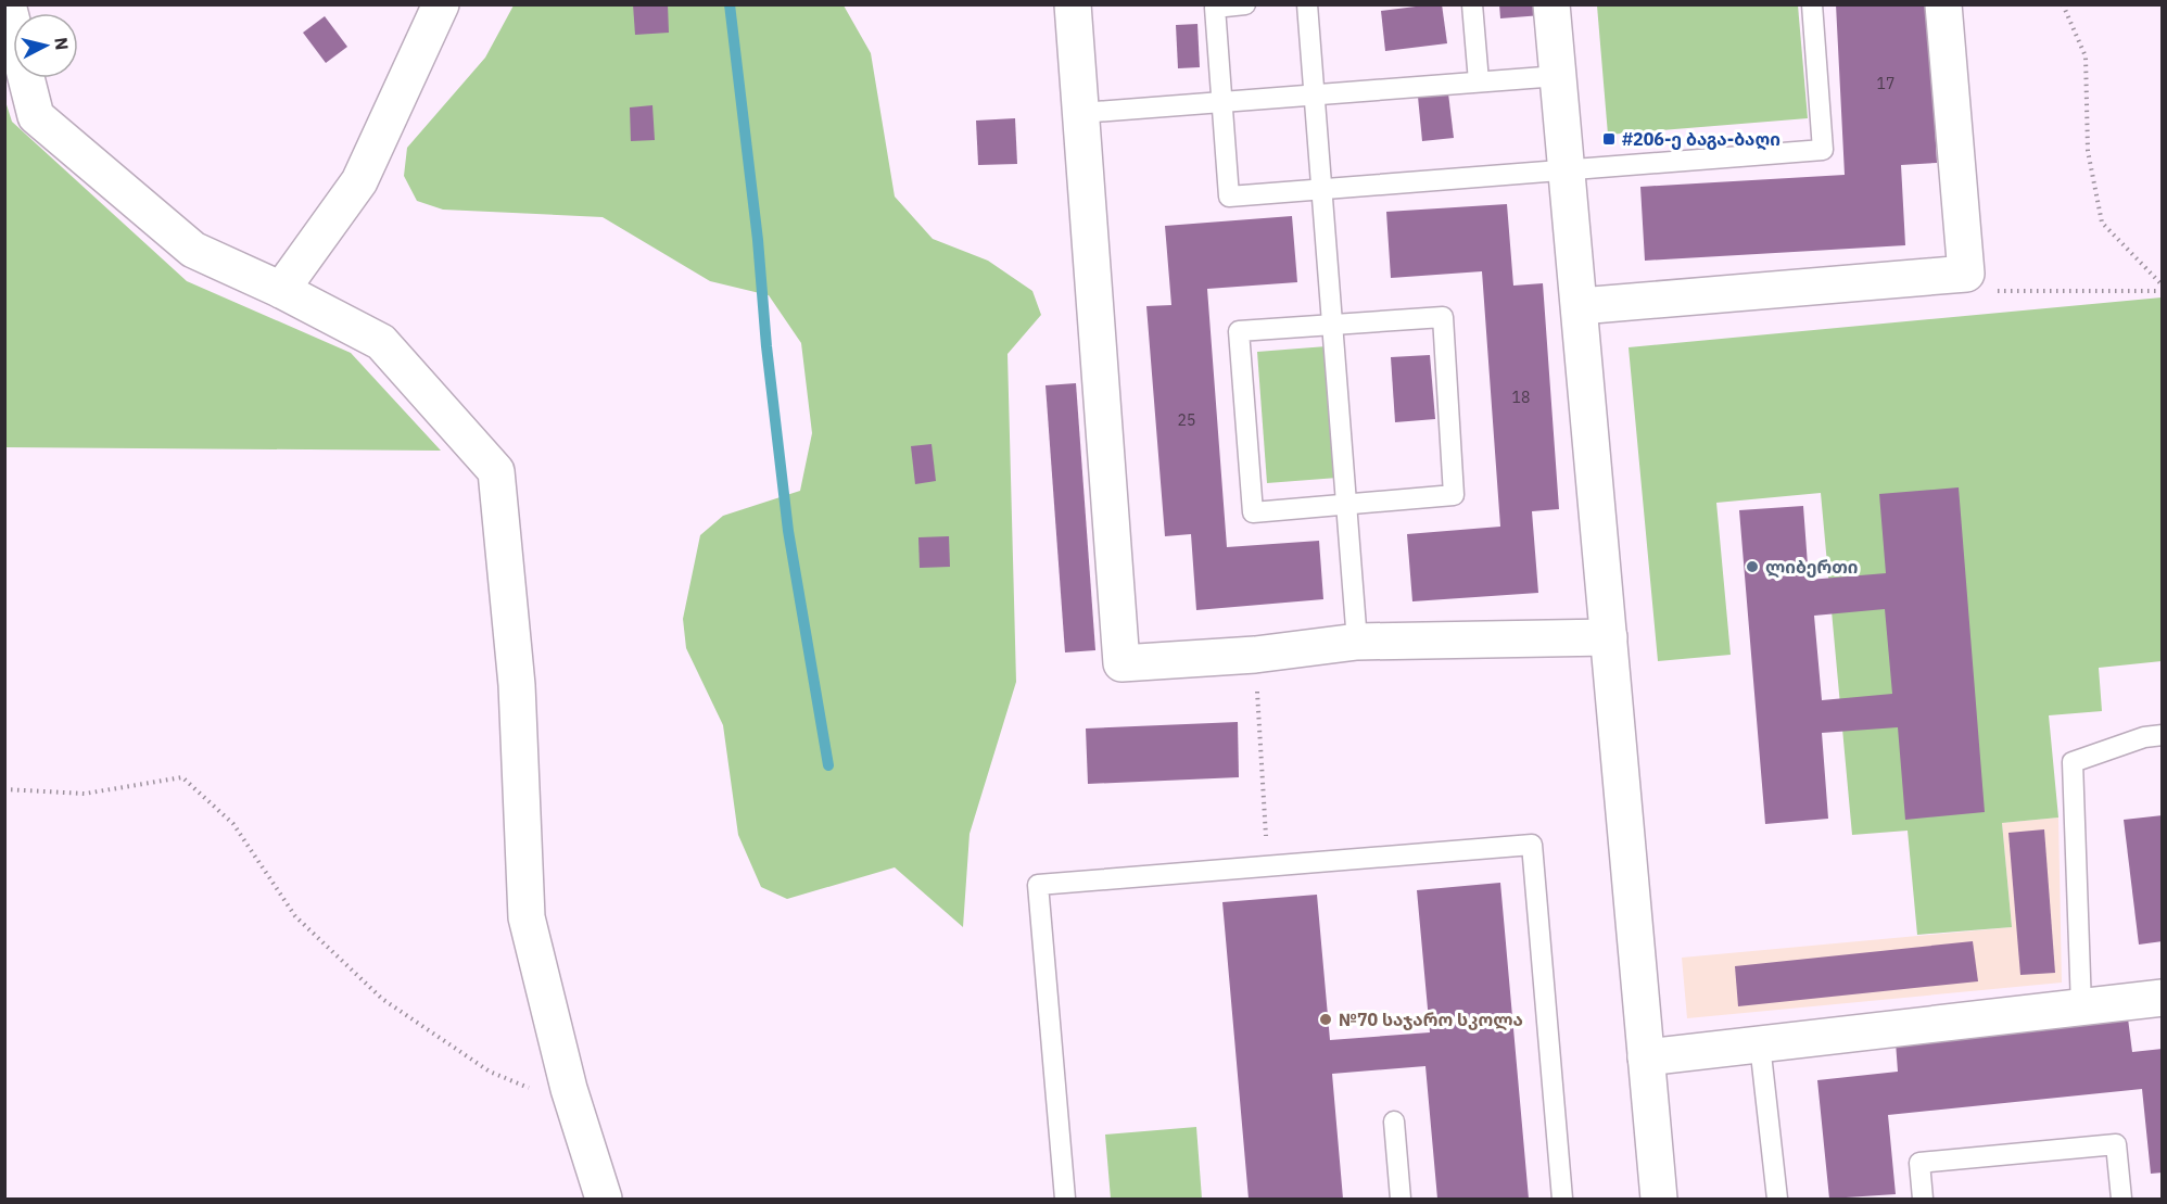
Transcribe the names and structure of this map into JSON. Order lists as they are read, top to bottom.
{
  "places": {
    "transit": ["#206-ე ბაგა-ბაღი"],
    "other": ["ლიბერთი", "№70 საჯარო სკოლა"]
  },
  "house_numbers": ["17", "18", "25"],
  "north": "right"
}
